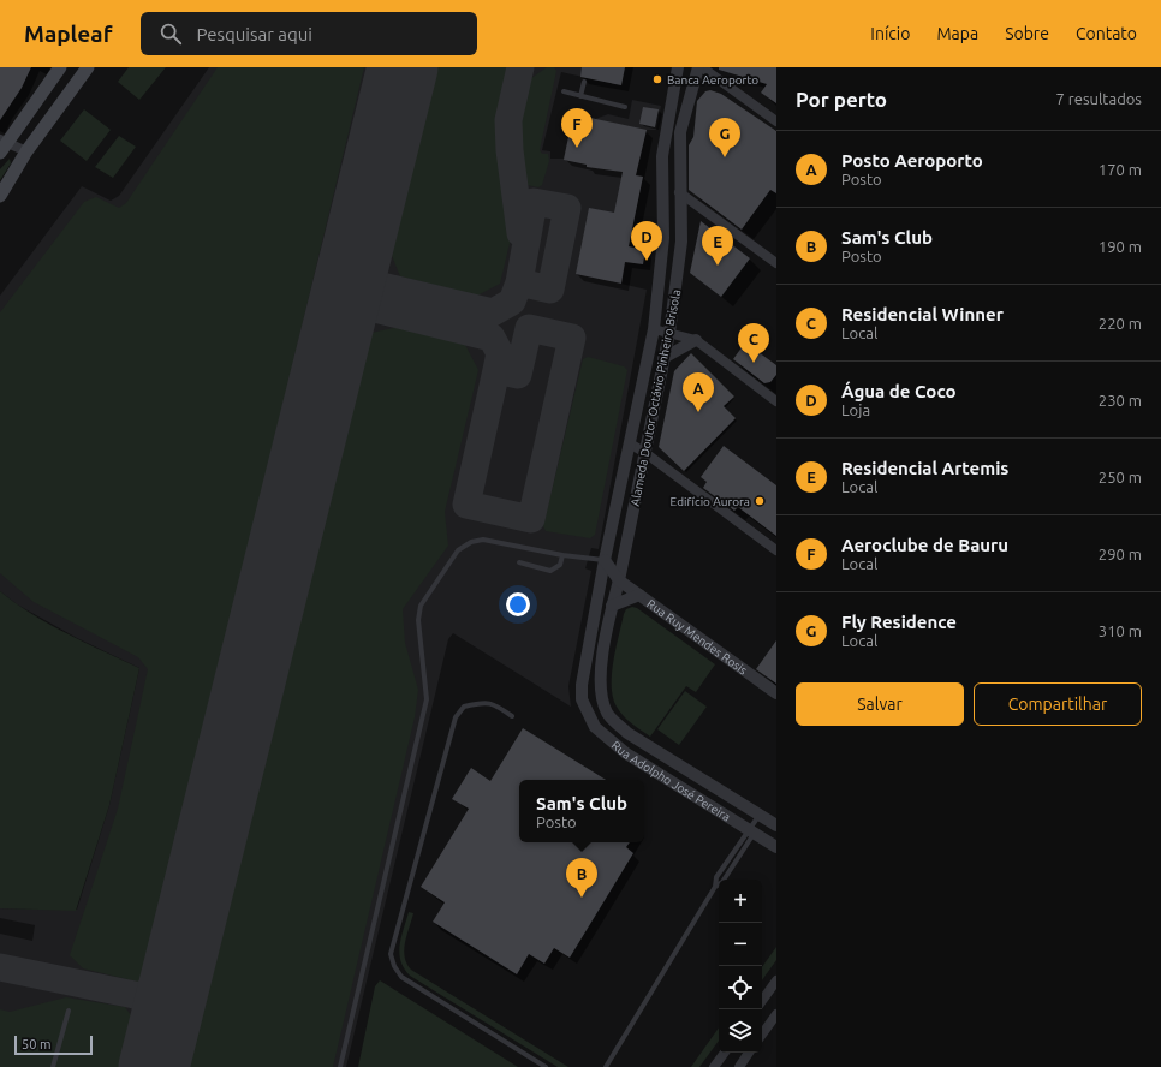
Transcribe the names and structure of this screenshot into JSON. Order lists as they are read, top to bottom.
{
  "streets": {
    "street": ["Alameda Doutor Octávio Pinheiro Brisola", "Rua Ruy Mendes Rosis", "Rua Adolpho José Pereira"]
  },
  "crossings": [
    ["Alameda Doutor Octávio Pinheiro Brisola", "Rua Ruy Mendes Rosis"],
    ["Alameda Doutor Octávio Pinheiro Brisola", "Rua Adolpho José Pereira"]
  ],
  "places": ["Banca Aeroporto", "Edifício Aurora"],
  "scale_bar": "50 m",
  "page": {
    "header": "Mapleaf",
    "search": "Pesquisar aqui",
    "nav": [
      "Início",
      "Mapa",
      "Sobre",
      "Contato"
    ],
    "heading": ["Por perto", "7 resultados"],
    "pins": [
      "F",
      "G",
      "D",
      "E",
      "C",
      "A",
      "B"
    ],
    "list": [
      {
        "mark": "A",
        "name": "Posto Aeroporto",
        "note": "Posto",
        "value": "170 m"
      },
      {
        "mark": "B",
        "name": "Sam's Club",
        "note": "Posto",
        "value": "190 m"
      },
      {
        "mark": "C",
        "name": "Residencial Winner",
        "note": "Local",
        "value": "220 m"
      },
      {
        "mark": "D",
        "name": "Água de Coco",
        "note": "Loja",
        "value": "230 m"
      },
      {
        "mark": "E",
        "name": "Residencial Artemis",
        "note": "Local",
        "value": "250 m"
      },
      {
        "mark": "F",
        "name": "Aeroclube de Bauru",
        "note": "Local",
        "value": "290 m"
      },
      {
        "mark": "G",
        "name": "Fly Residence",
        "note": "Local",
        "value": "310 m"
      }
    ],
    "buttons": ["Salvar", "Compartilhar"],
    "popup": ["Sam's Club", "Posto"],
    "map_buttons": ["+", "−"],
    "scale": "50 m"
  }
}
